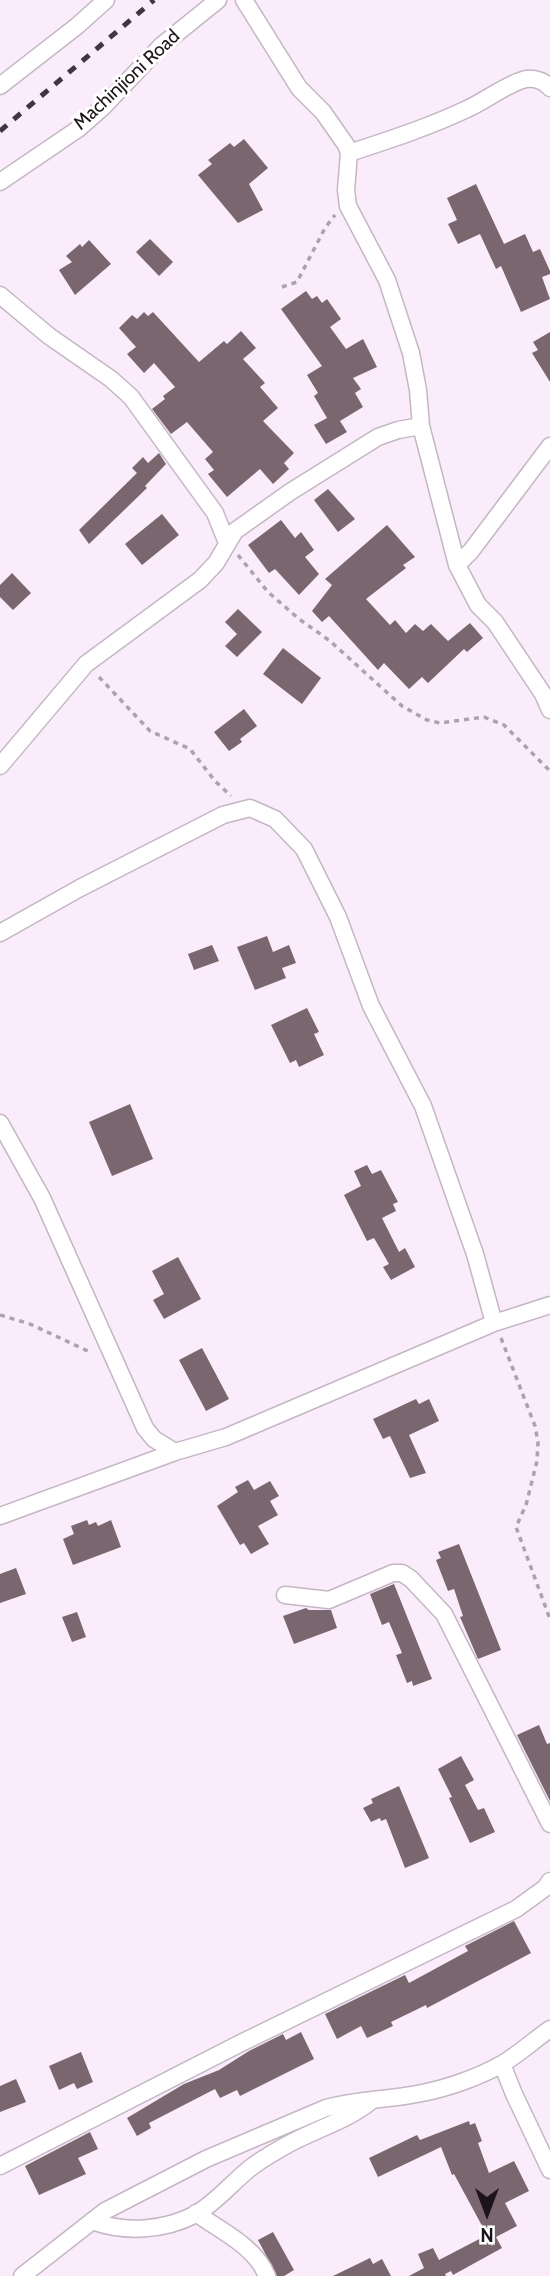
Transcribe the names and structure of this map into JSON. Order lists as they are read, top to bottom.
{
  "streets": {
    "street": ["Machinjioni Road"]
  },
  "north": "bottom"
}
